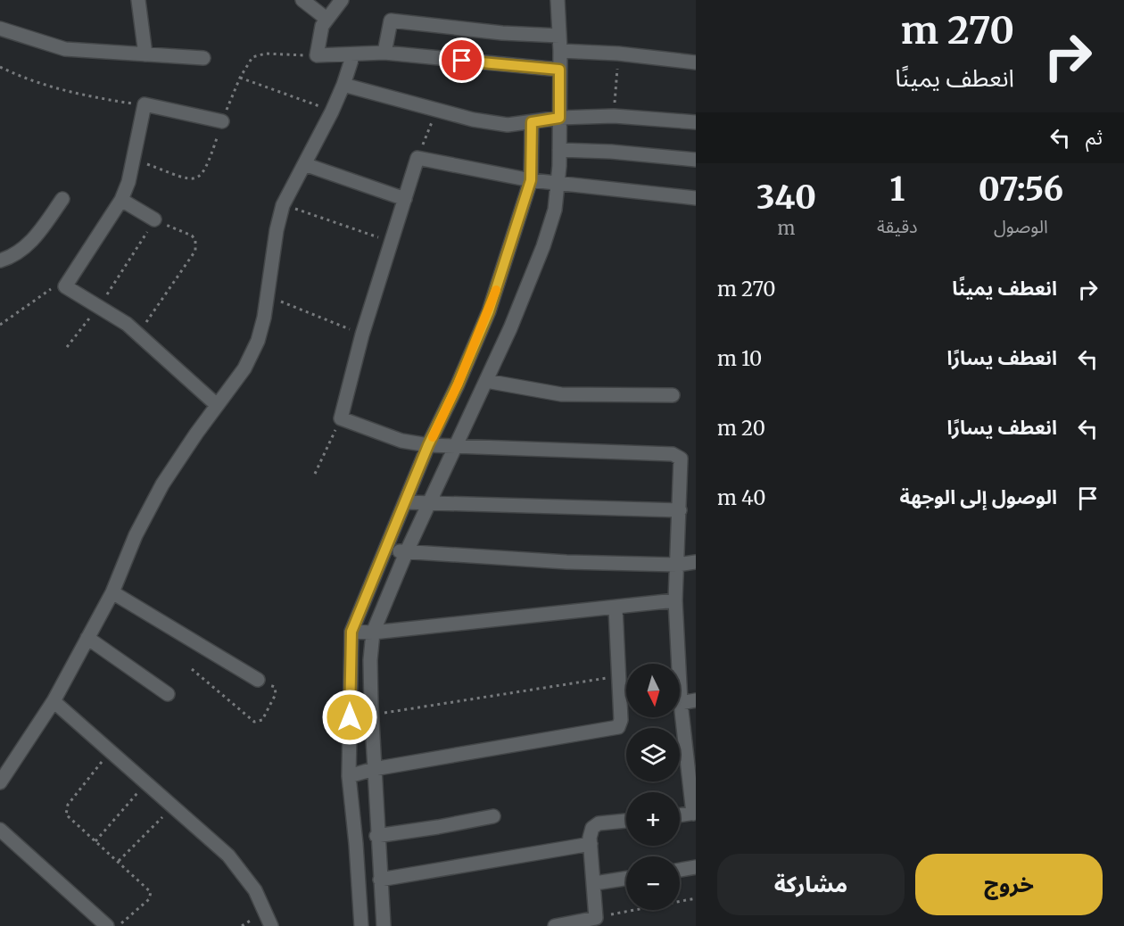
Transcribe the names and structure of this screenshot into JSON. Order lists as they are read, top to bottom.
{
  "north": "bottom",
  "page": {
    "turn": ["270 m", "انعطف يمينًا"],
    "then": "ثم",
    "eta": [
      "07:56",
      "الوصول",
      "1",
      "دقيقة",
      "340",
      "m"
    ],
    "list": [
      {
        "name": "انعطف يمينًا",
        "value": "270 m"
      },
      {
        "name": "انعطف يسارًا",
        "value": "10 m"
      },
      {
        "name": "انعطف يسارًا",
        "value": "20 m"
      },
      {
        "name": "الوصول إلى الوجهة",
        "value": "40 m"
      }
    ],
    "map_buttons": ["+", "−"],
    "buttons": ["خروج", "مشاركة"]
  }
}
